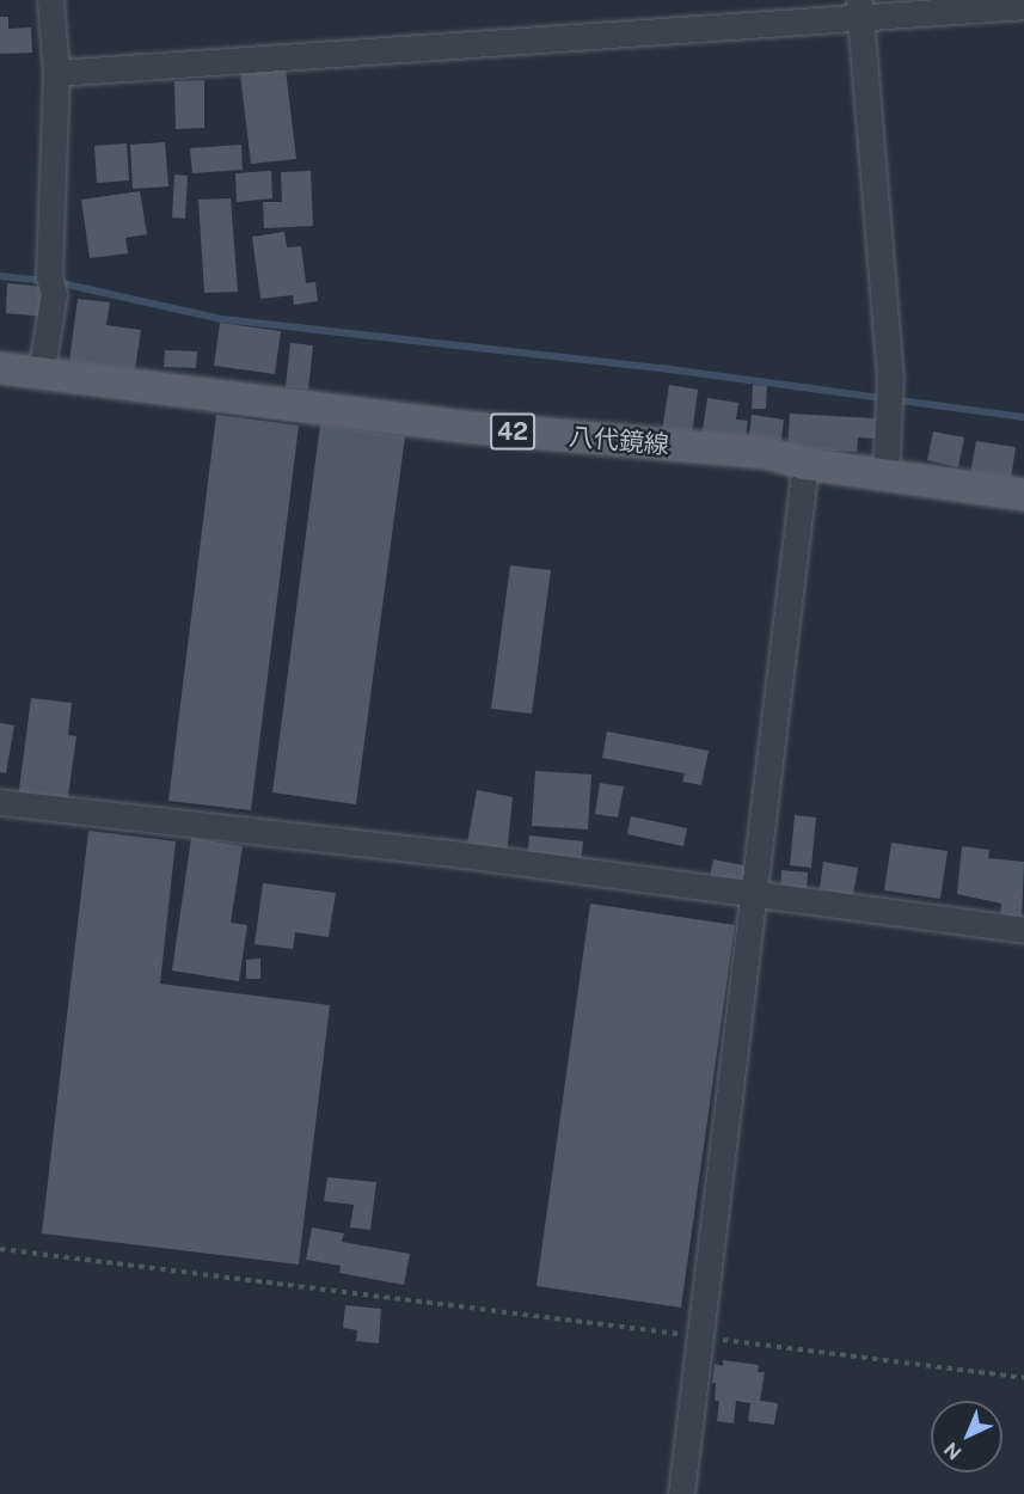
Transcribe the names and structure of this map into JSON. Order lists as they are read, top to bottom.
{
  "streets": {
    "main road": ["42", "八代鏡線"]
  },
  "north": "bottom left"
}
